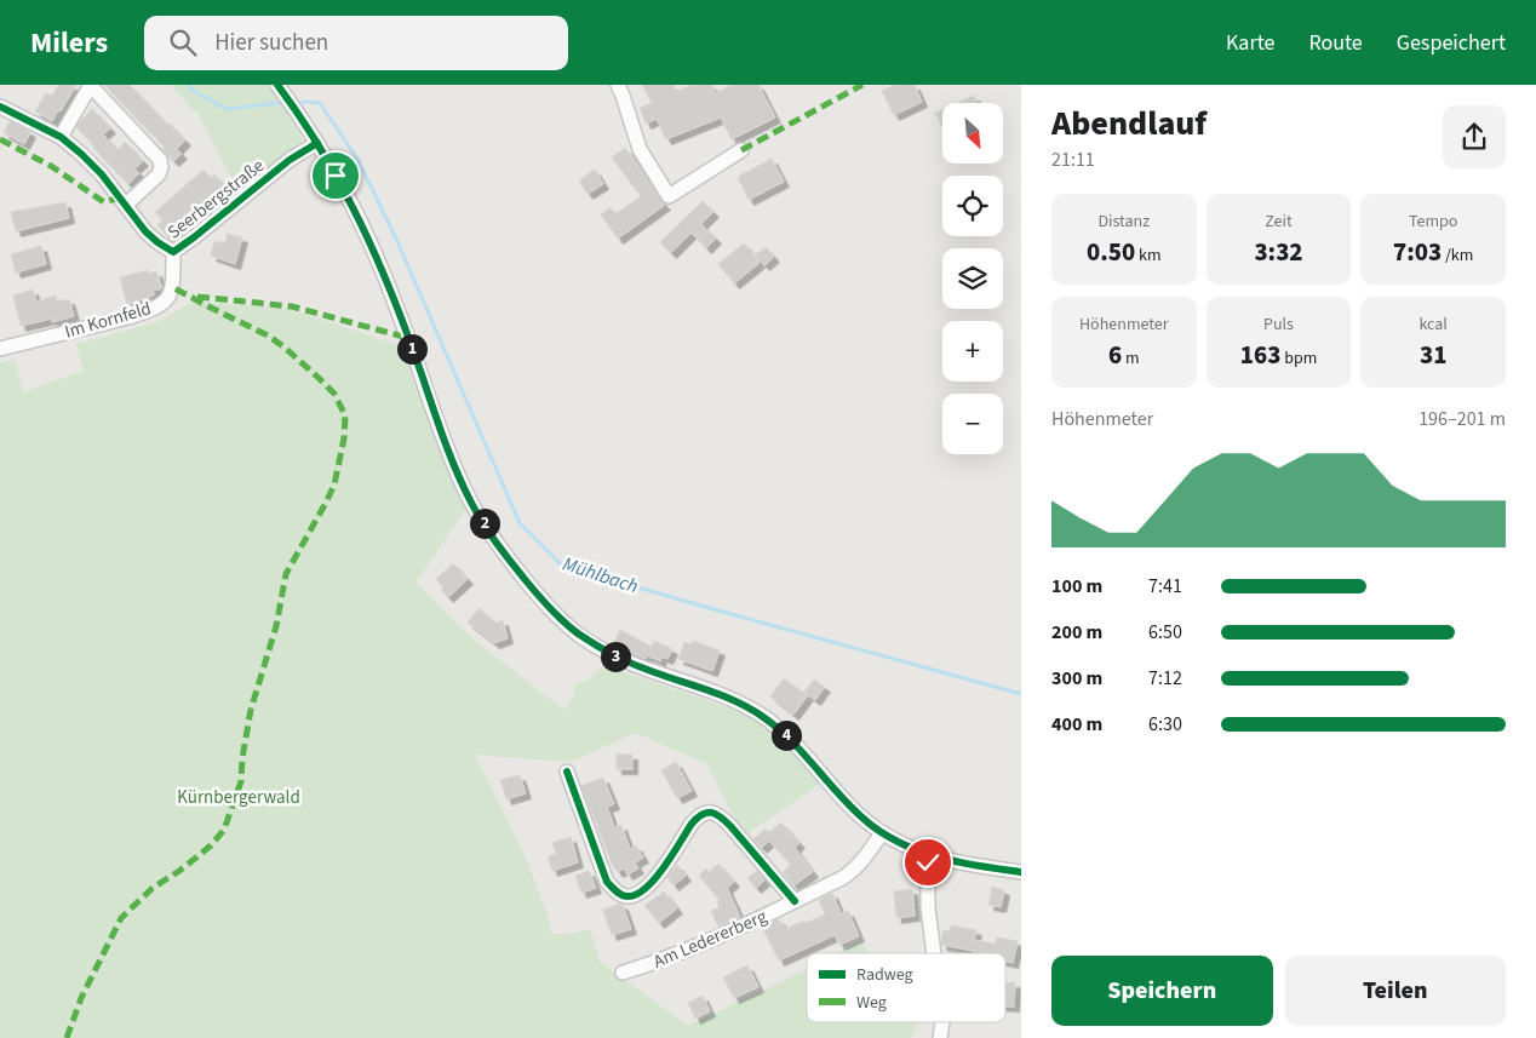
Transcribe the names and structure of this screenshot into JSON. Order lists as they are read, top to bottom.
{
  "streets": {
    "street": ["Seerbergstraße", "Im Kornfeld", "Am Ledererberg"]
  },
  "crossings": [
    ["Seerbergstraße", "Im Kornfeld"]
  ],
  "water": ["Mühlbach"],
  "parks": ["Kürnbergerwald"],
  "legend": ["Radweg", "Weg"],
  "north": "bottom right",
  "page": {
    "header": "Milers",
    "search": "Hier suchen",
    "nav": ["Karte", "Route", "Gespeichert"],
    "heading": ["Abendlauf", "21:11"],
    "map_buttons": ["+", "−"],
    "stats": [
      ["Distanz", "0.50 km"],
      ["Zeit", "3:32"],
      ["Tempo", "7:03 /km"],
      ["Höhenmeter", "6 m"],
      ["Puls", "163 bpm"],
      ["kcal", "31"]
    ],
    "pins": [
      "1",
      "2",
      "3",
      "4"
    ],
    "chart": ["Höhenmeter", "196–201 m"],
    "list": [
      {
        "name": "100 m",
        "note": "7:41"
      },
      {
        "name": "200 m",
        "note": "6:50"
      },
      {
        "name": "300 m",
        "note": "7:12"
      },
      {
        "name": "400 m",
        "note": "6:30"
      }
    ],
    "buttons": ["Speichern", "Teilen"]
  }
}
